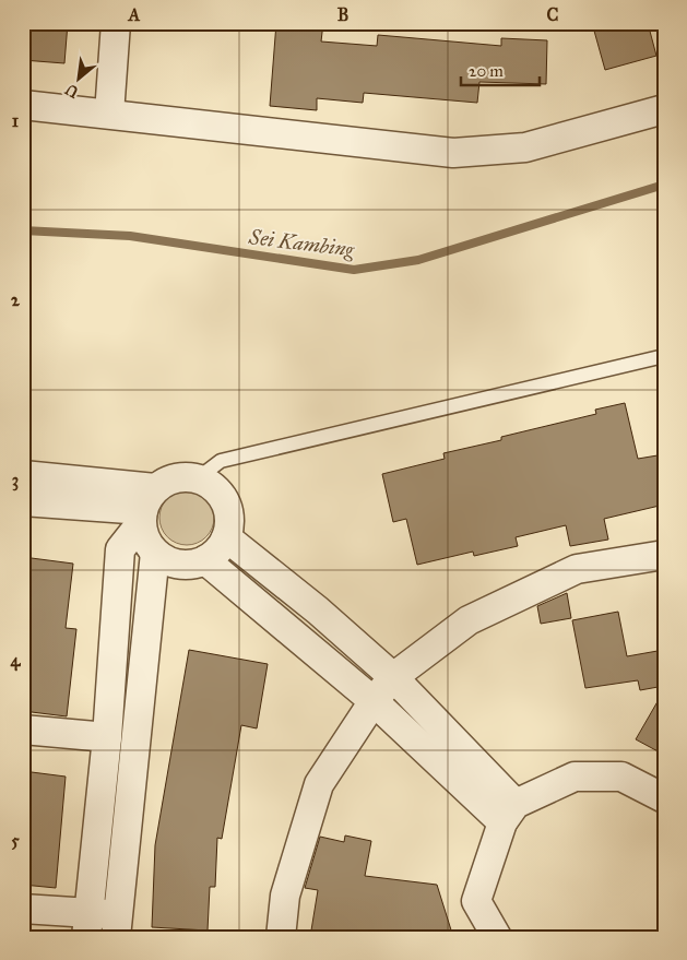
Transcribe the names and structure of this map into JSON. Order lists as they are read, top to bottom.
{
  "water": ["Sei Kambing"],
  "scale_bar": "20 m",
  "north": "bottom left",
  "grid": {
    "columns": ["A", "B", "C"],
    "rows": [
      "1",
      "2",
      "3",
      "4",
      "5"
    ]
  }
}
